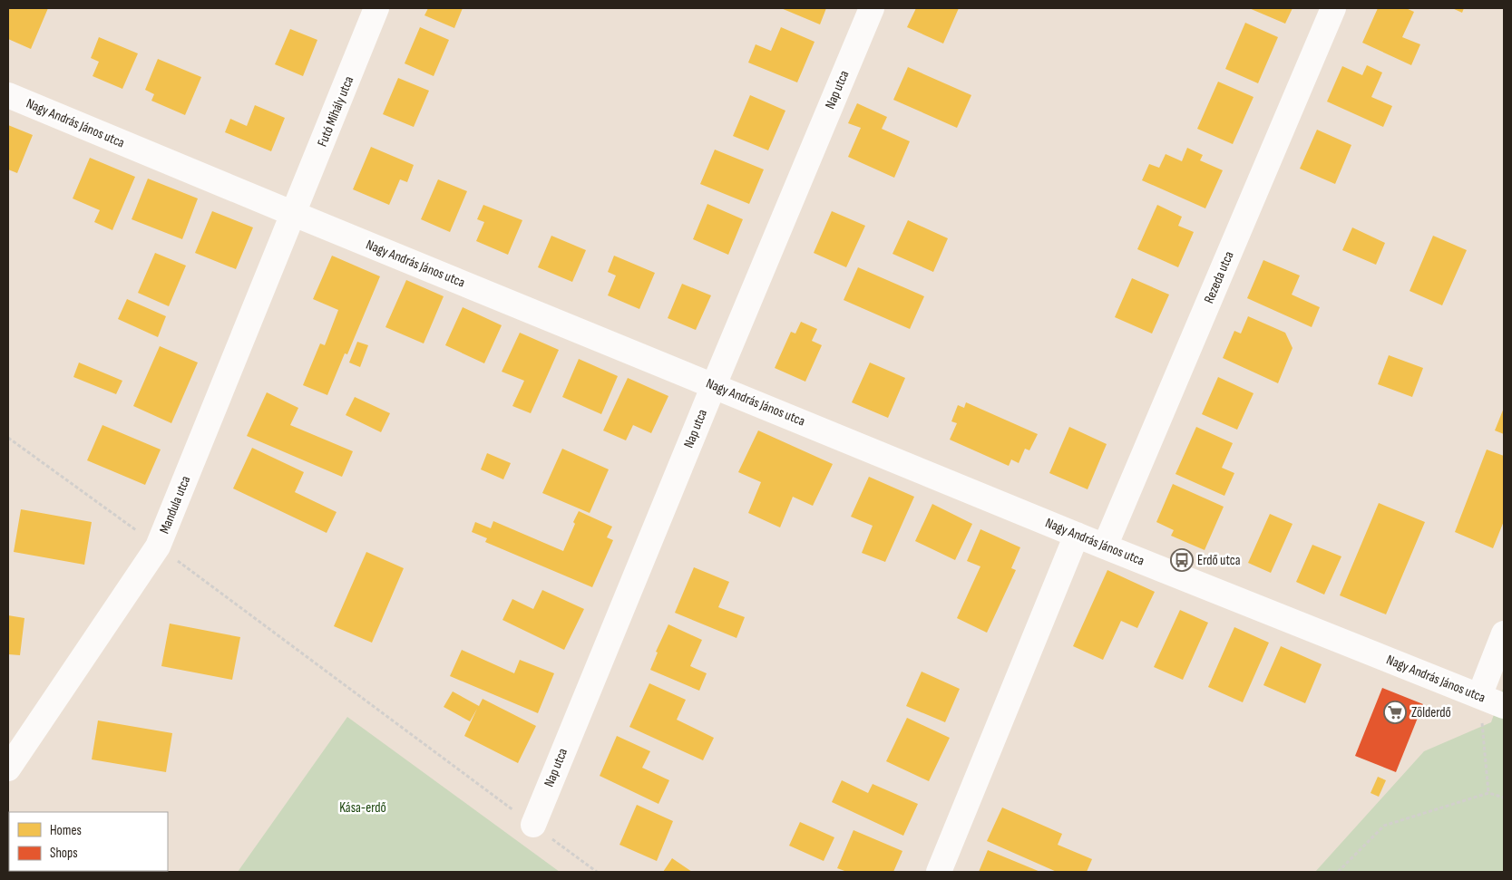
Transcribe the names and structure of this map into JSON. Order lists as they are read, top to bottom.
{
  "streets": {
    "street": [
      "Nap utca",
      "Futó Mihály utca",
      "Nagy András János utca",
      "Rezeda utca",
      "Mandula utca"
    ]
  },
  "crossings": [
    ["Nap utca", "Nagy András János utca"],
    ["Futó Mihály utca", "Nagy András János utca"],
    ["Futó Mihály utca", "Mandula utca"],
    ["Nagy András János utca", "Rezeda utca"],
    ["Nagy András János utca", "Mandula utca"]
  ],
  "parks": ["Kása-erdő"],
  "places": {
    "bus stop": ["Erdő utca"],
    "supermarket": ["Zölderdő"]
  },
  "legend": ["Homes", "Shops"]
}
